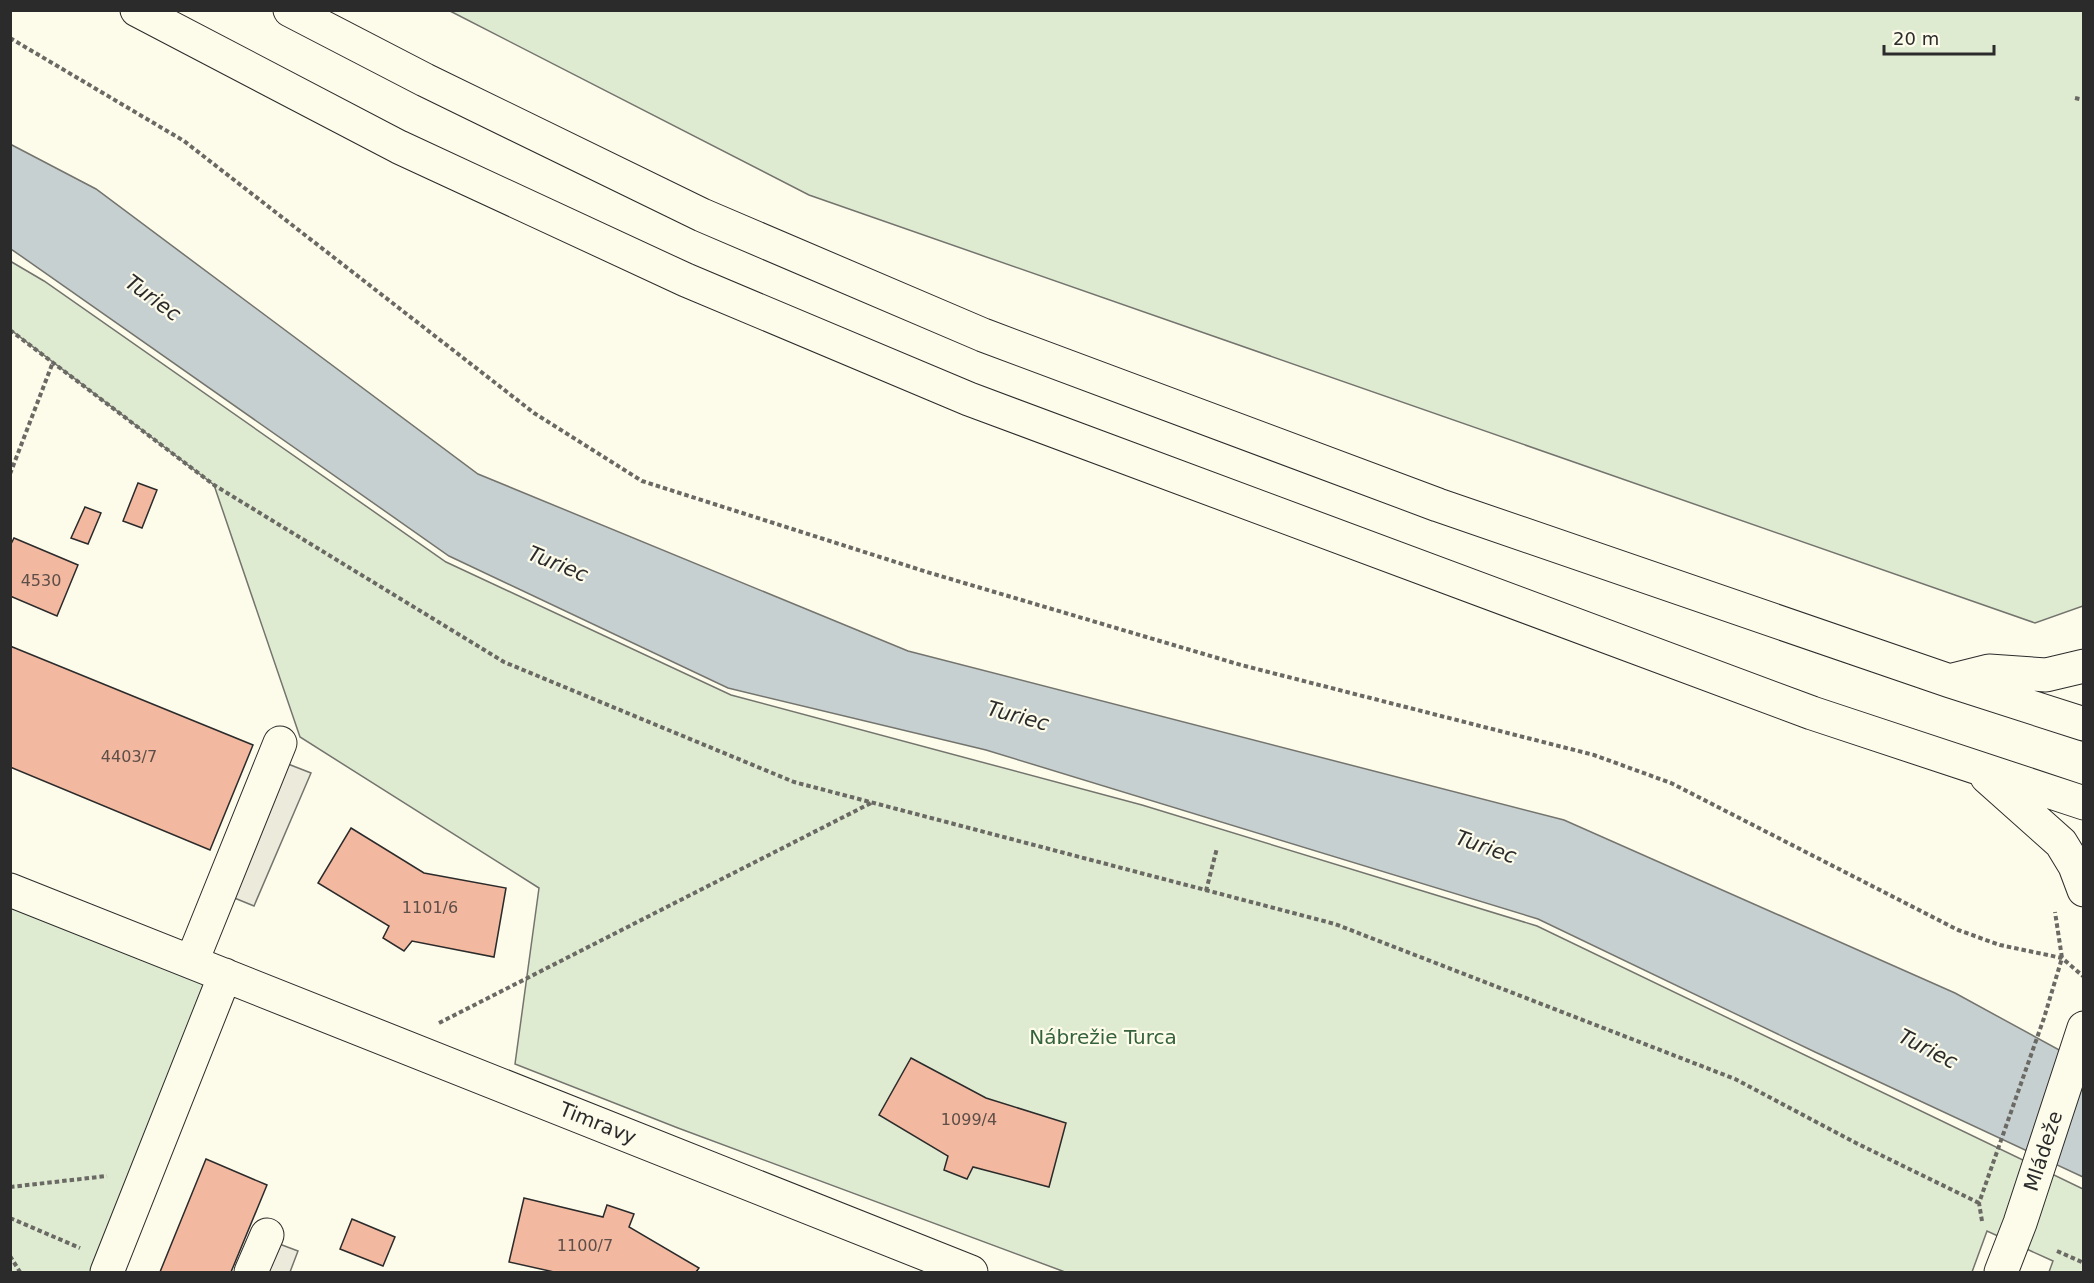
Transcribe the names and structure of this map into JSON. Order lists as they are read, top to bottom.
{
  "streets": {
    "main road": ["Timravy", "Mládeže"]
  },
  "water": ["Turiec"],
  "parks": ["Nábrežie Turca"],
  "house_numbers": [
    "4530",
    "4403/7",
    "1101/6",
    "1099/4",
    "1100/7"
  ],
  "scale_bar": "20 m"
}
